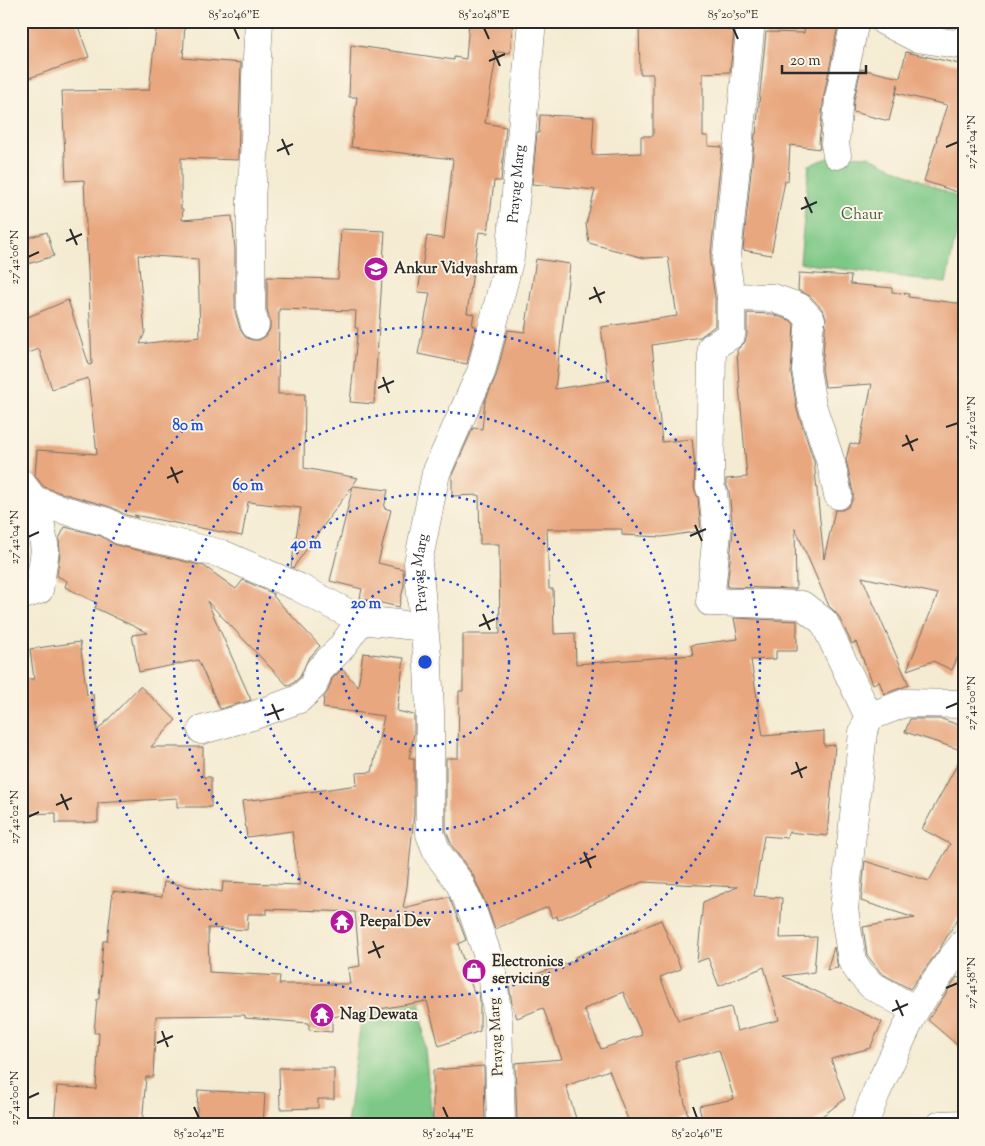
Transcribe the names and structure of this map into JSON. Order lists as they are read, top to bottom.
{
  "streets": {
    "street": ["Prayag Marg"]
  },
  "parks": ["Chaur"],
  "places": {
    "school or university": ["Ankur Vidyashram"],
    "temple": ["Peepal Dev", "Nag Dewata"],
    "shop": ["Electronics servicing"]
  },
  "scale_bar": "20 m",
  "coordinates": [
    "85°20'46\"E",
    "85°20'48\"E",
    "85°20'50\"E",
    "27°42'04\"N",
    "27°42'06\"N",
    "27°42'02\"N",
    "27°42'00\"N",
    "27°41'58\"N",
    "85°20'42\"E",
    "85°20'44\"E"
  ],
  "rings": [
    "80 m",
    "60 m",
    "40 m",
    "20 m"
  ]
}
